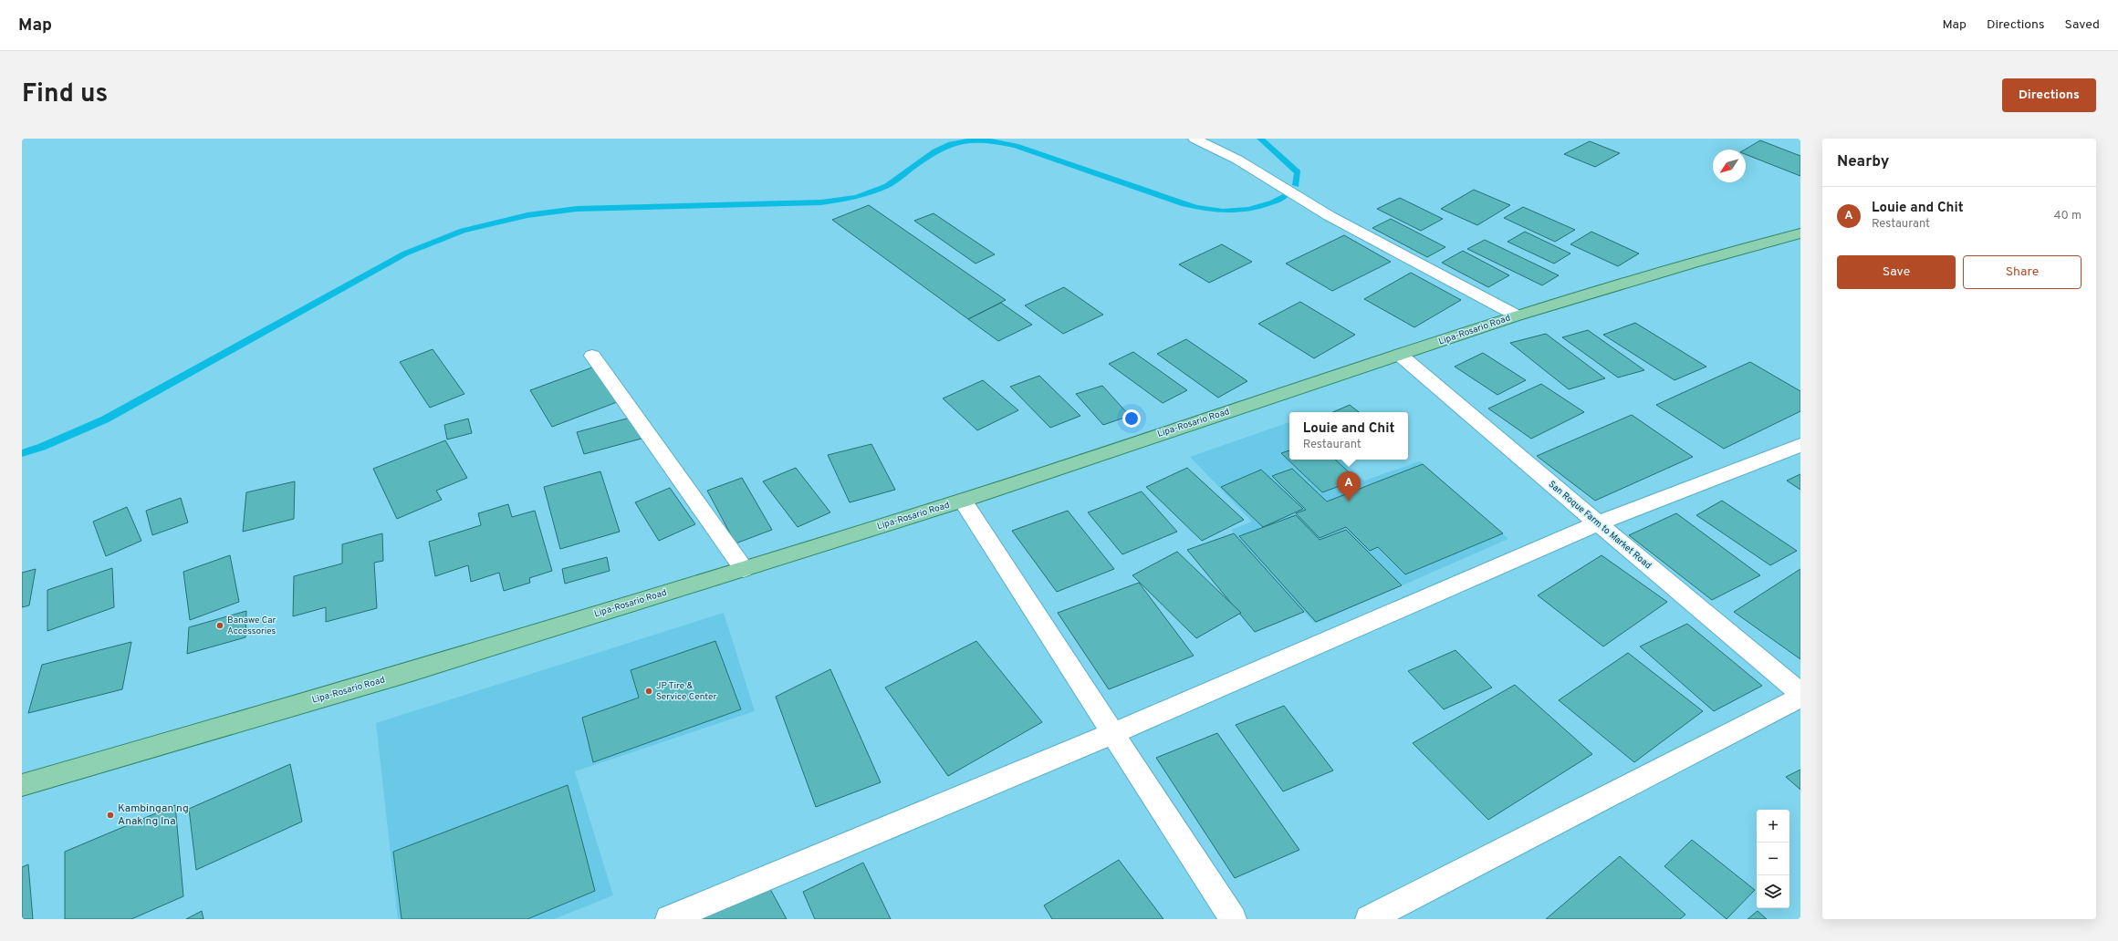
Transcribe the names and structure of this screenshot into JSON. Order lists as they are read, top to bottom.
{
  "streets": {
    "main road": ["Lipa-Rosario Road"],
    "street": ["San Roque Farm to Market Road"]
  },
  "crossings": [
    ["Lipa-Rosario Road", "San Roque Farm to Market Road"]
  ],
  "places": ["Banawe Car Accessories", "JP Tire & Service Center", "Kambingan ng Anak ng Ina"],
  "north": "bottom left",
  "page": {
    "header": "Map",
    "nav": ["Map", "Directions", "Saved"],
    "title": "Find us",
    "buttons": [
      "Directions",
      ["Save", "Share"]
    ],
    "heading": "Nearby",
    "list": [
      {
        "mark": "A",
        "name": "Louie and Chit",
        "note": "Restaurant",
        "value": "40 m"
      }
    ],
    "popup": ["Louie and Chit", "Restaurant"],
    "pins": "A",
    "map_buttons": ["+", "−"]
  }
}
